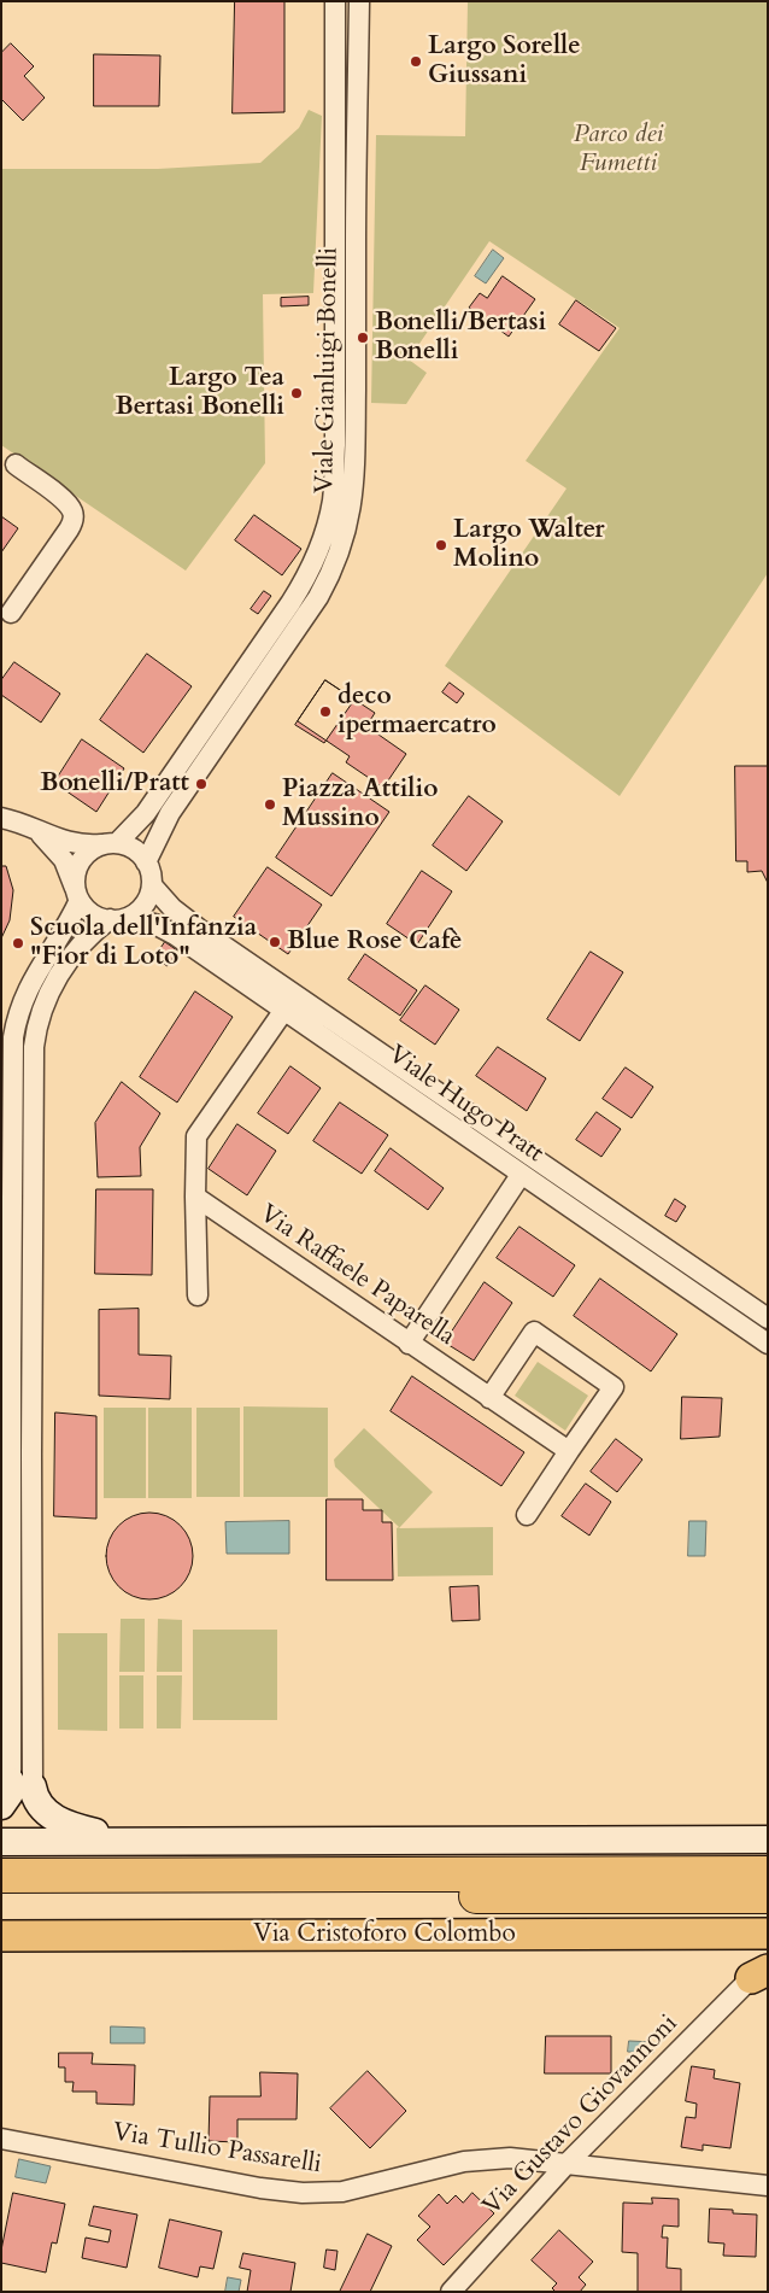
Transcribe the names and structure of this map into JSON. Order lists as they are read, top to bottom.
{
  "streets": {
    "highway": ["Via Cristoforo Colombo"],
    "street": [
      "Viale Gianluigi Bonelli",
      "Viale Hugo Pratt",
      "Via Raffaele Paparella",
      "Via Gustavo Giovannoni",
      "Via Tullio Passarelli"
    ]
  },
  "crossings": [
    ["Viale Gianluigi Bonelli", "Viale Hugo Pratt"],
    ["Via Gustavo Giovannoni", "Via Tullio Passarelli"]
  ],
  "parks": ["Parco dei Fumetti"],
  "places": [
    "Largo Sorelle Giussani",
    "Bonelli/Bertasi Bonelli",
    "Largo Tea Bertasi Bonelli",
    "Largo Walter Molino",
    "deco ipermaercatro",
    "Bonelli/Pratt",
    "Piazza Attilio Mussino",
    "Blue Rose Cafè",
    "Scuola dell'Infanzia \"Fior di Loto\""
  ]
}
